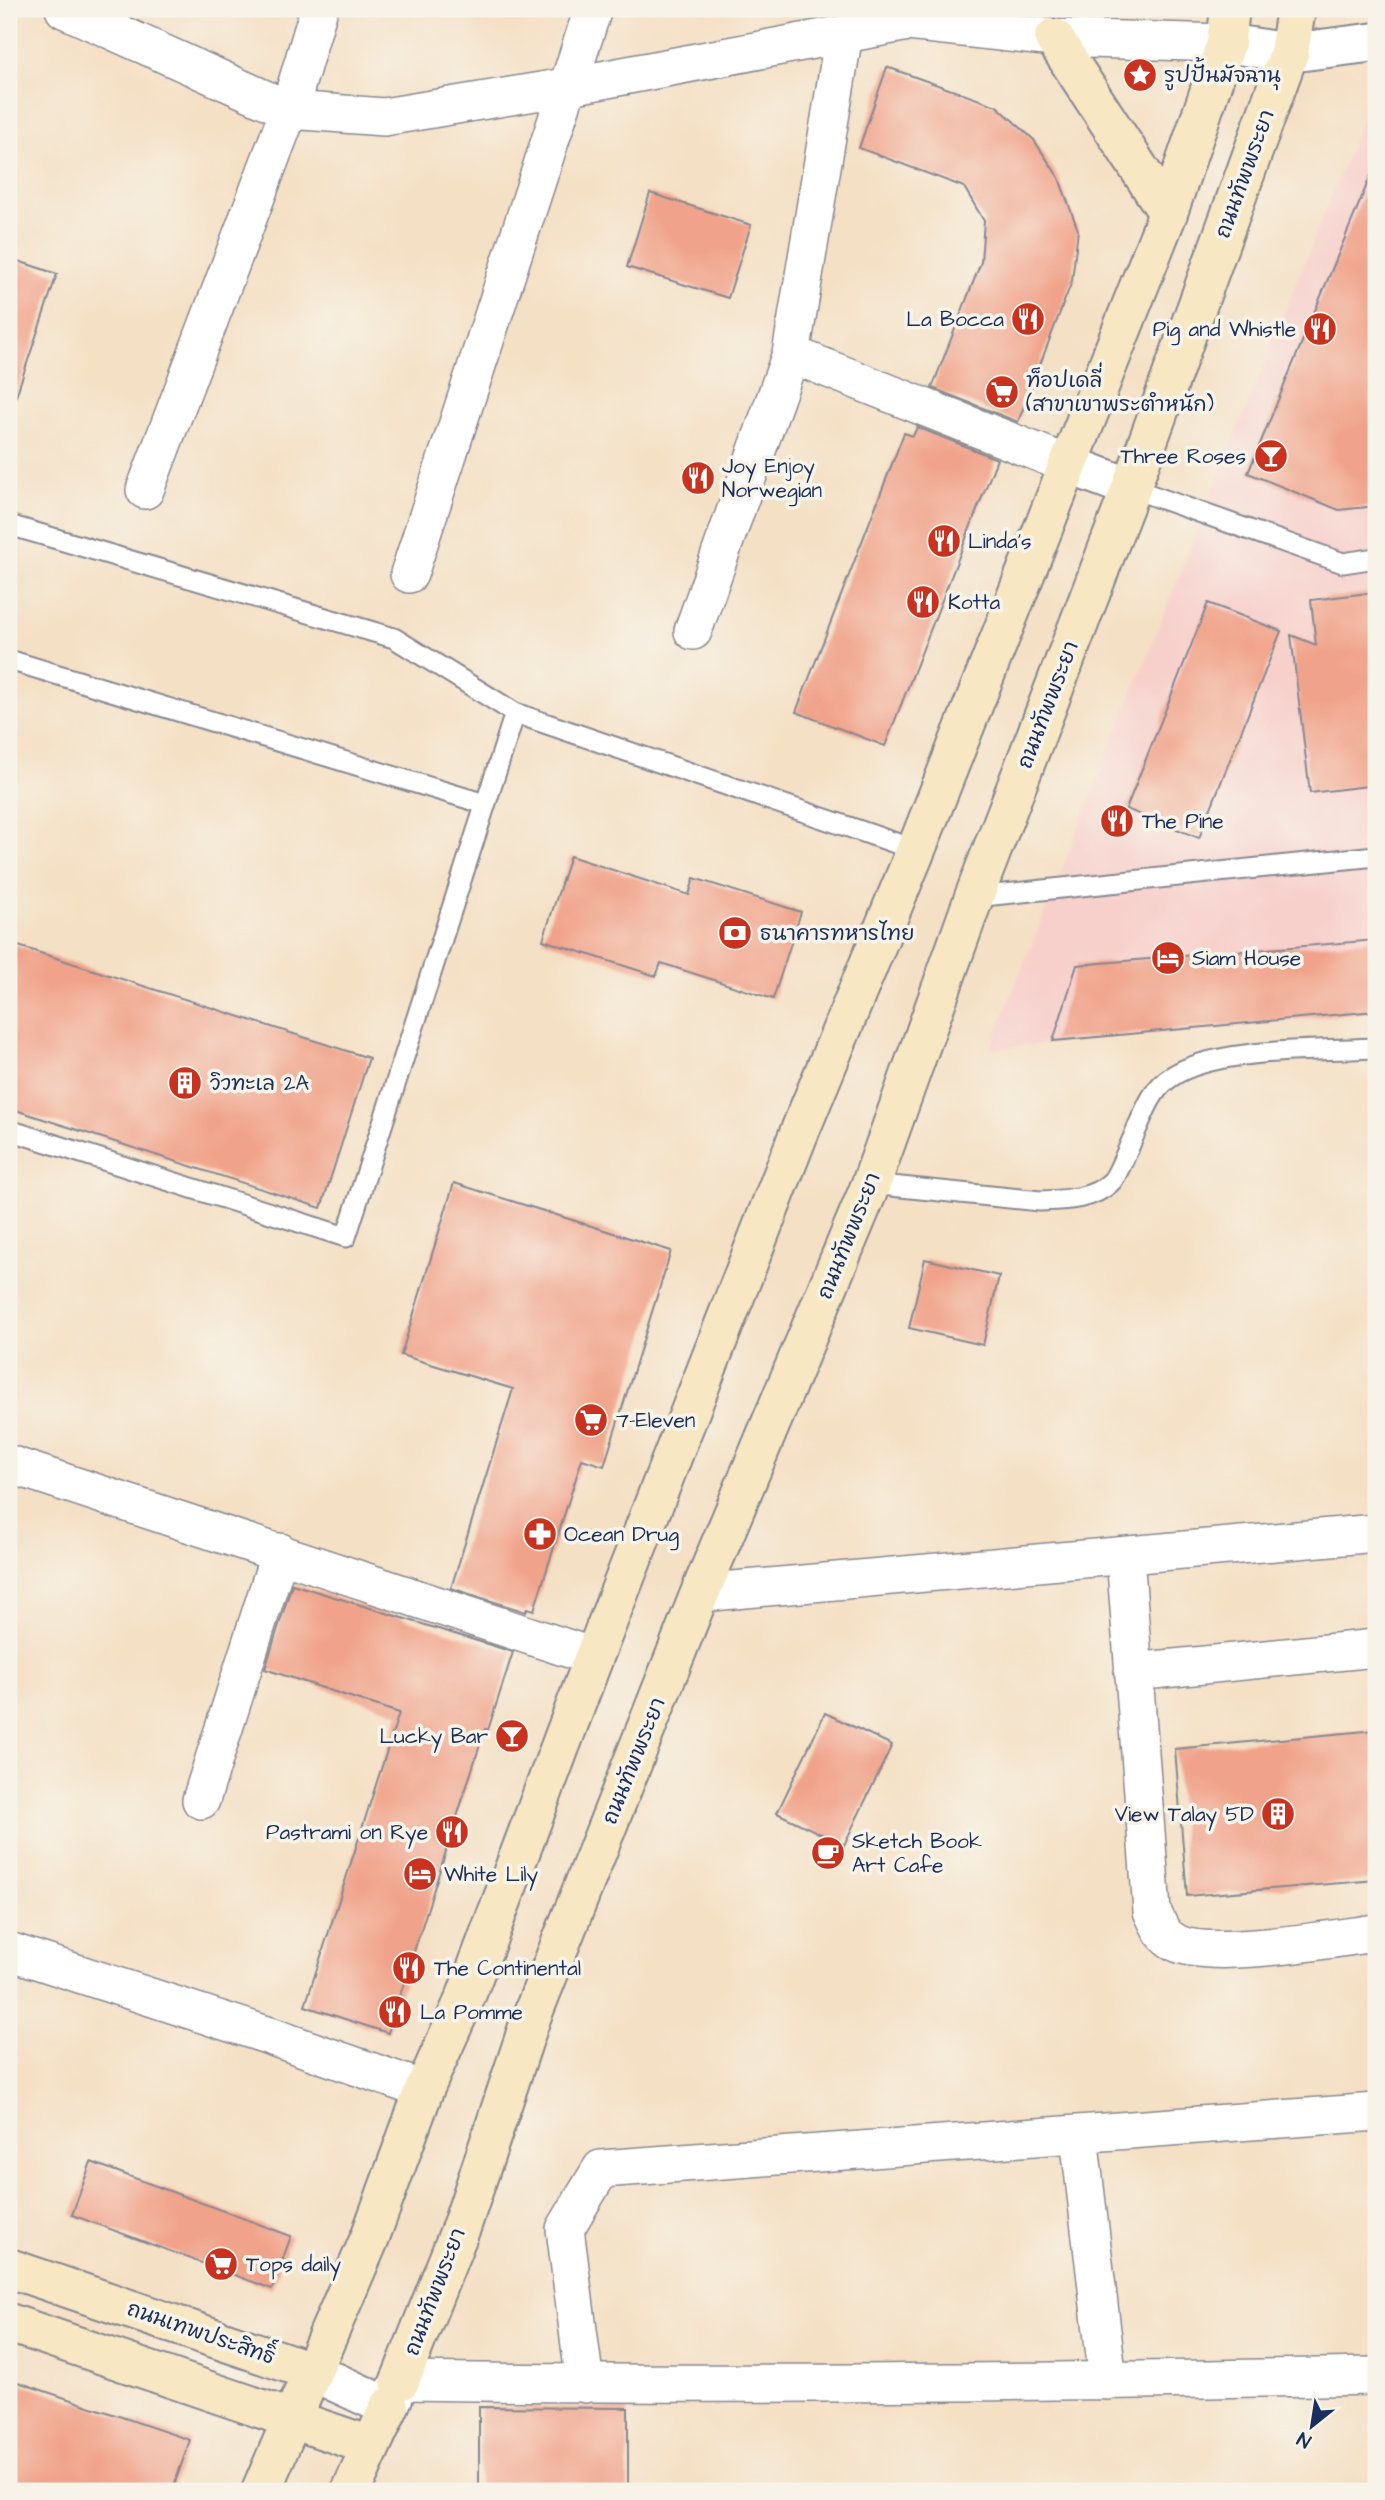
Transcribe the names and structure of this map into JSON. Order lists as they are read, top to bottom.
{
  "streets": {
    "main road": ["ถนนทัพพระยา", "ถนนเทพประสิทธิ์"]
  },
  "crossings": [
    ["ถนนทัพพระยา", "ถนนเทพประสิทธิ์"]
  ],
  "places": {
    "place": ["รูปปั้นมัจฉานุ"],
    "restaurant": [
      "La Bocca",
      "Pig and Whistle",
      "Joy Enjoy Norwegian",
      "Linda's",
      "Kotta",
      "The Pine",
      "Pastrami on Rye",
      "The Continental",
      "La Pomme"
    ],
    "supermarket": ["ท็อปเดลี่ (สาขาเขาพระตำหนัก)", "7-Eleven", "Tops daily"],
    "bar": ["Three Roses", "Lucky Bar"],
    "bank": ["ธนาคารทหารไทย"],
    "hotel": ["Siam House", "White Lily"],
    "building": ["วิวทะเล 2A", "View Talay 5D"],
    "pharmacy": ["Ocean Drug"],
    "cafe": ["Sketch Book Art Cafe"]
  },
  "north": "bottom left"
}
